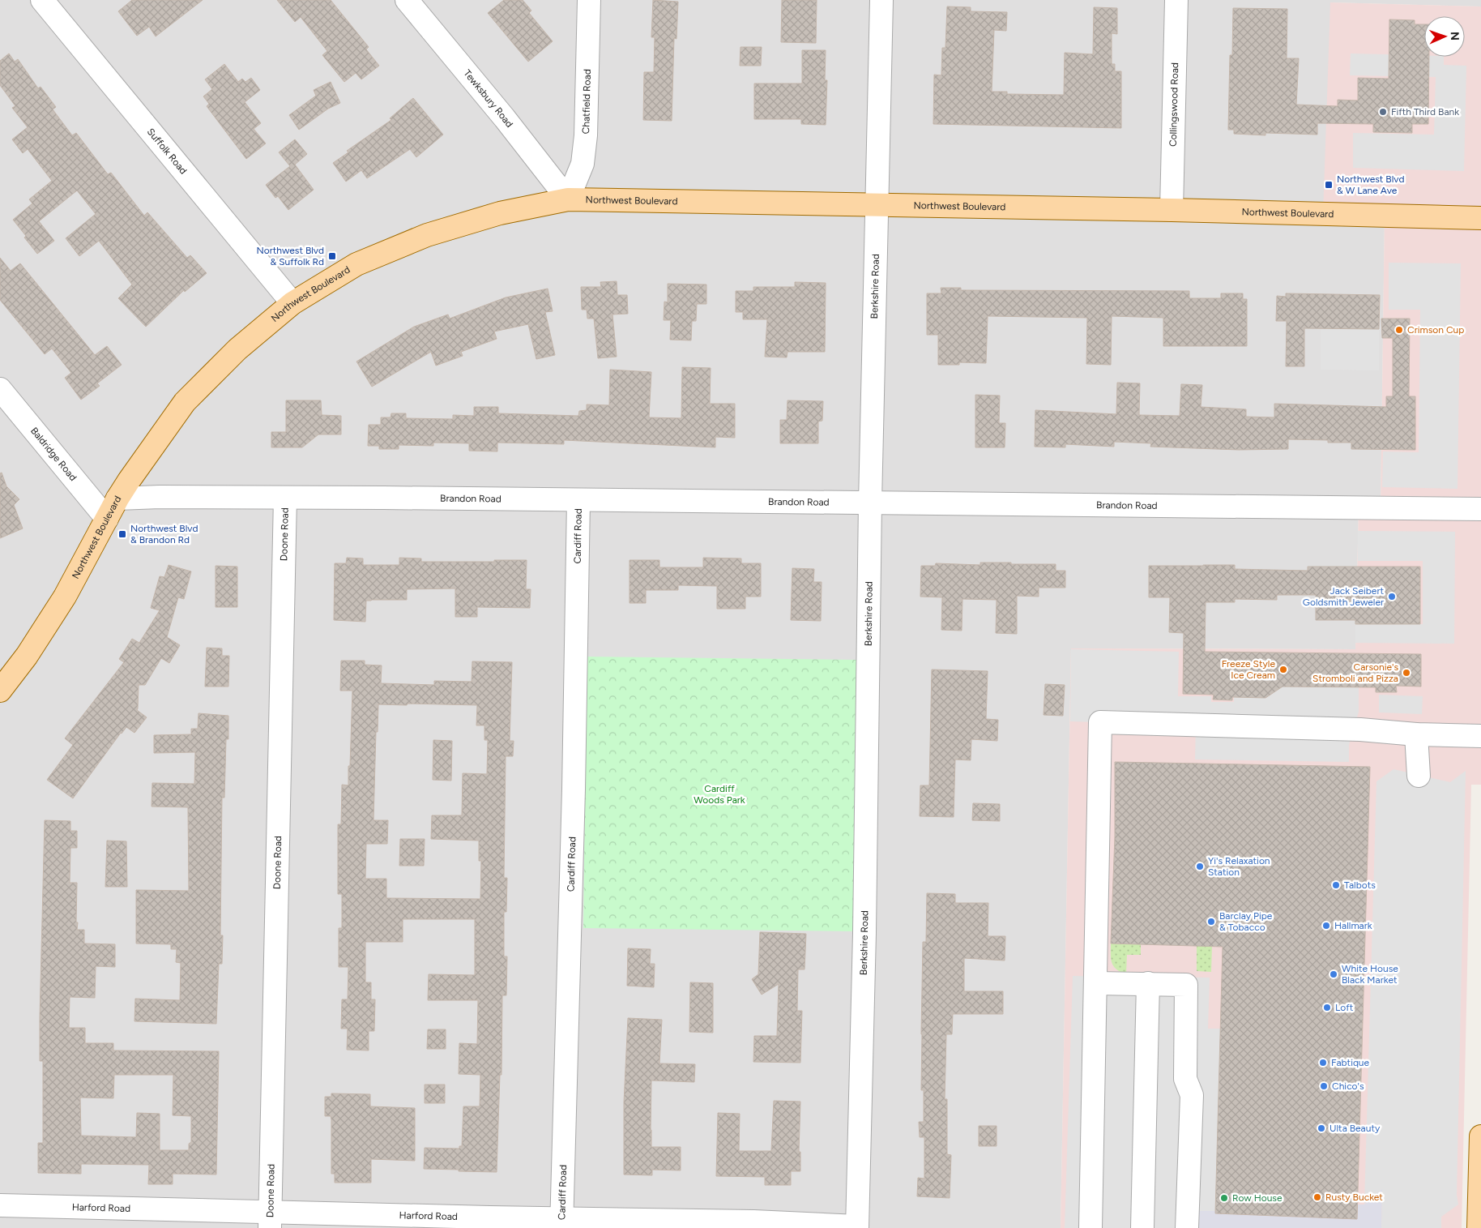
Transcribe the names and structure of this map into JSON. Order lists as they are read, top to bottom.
{
  "streets": {
    "main road": ["Northwest Boulevard"],
    "street": [
      "Tewksbury Road",
      "Chatfield Road",
      "Collingswood Road",
      "Suffolk Road",
      "Berkshire Road",
      "Baldridge Road",
      "Brandon Road",
      "Doone Road",
      "Cardiff Road",
      "Harford Road"
    ]
  },
  "crossings": [
    ["Tewksbury Road", "Chatfield Road"],
    ["Tewksbury Road", "Northwest Boulevard"],
    ["Chatfield Road", "Northwest Boulevard"],
    ["Collingswood Road", "Northwest Boulevard"],
    ["Suffolk Road", "Northwest Boulevard"],
    ["Northwest Boulevard", "Berkshire Road"],
    ["Northwest Boulevard", "Baldridge Road"],
    ["Northwest Boulevard", "Brandon Road"],
    ["Berkshire Road", "Brandon Road"],
    ["Berkshire Road", "Harford Road"],
    ["Brandon Road", "Doone Road"],
    ["Brandon Road", "Cardiff Road"],
    ["Doone Road", "Harford Road"],
    ["Cardiff Road", "Harford Road"]
  ],
  "parks": ["Cardiff Woods Park"],
  "places": {
    "other": [
      "Fifth Third Bank",
      "Crimson Cup",
      "Jack Seibert Goldsmith Jeweler",
      "Freeze Style Ice Cream",
      "Carsonie's Stromboli and Pizza",
      "Yi's Relaxation Station",
      "Talbots",
      "Barclay Pipe & Tobacco",
      "Hallmark",
      "White House Black Market",
      "Loft",
      "Fabtique",
      "Chico's",
      "Ulta Beauty",
      "Rusty Bucket",
      "Row House"
    ],
    "transit": ["Northwest Blvd & W Lane Ave", "Northwest Blvd & Suffolk Rd", "Northwest Blvd & Brandon Rd"]
  },
  "north": "right"
}
